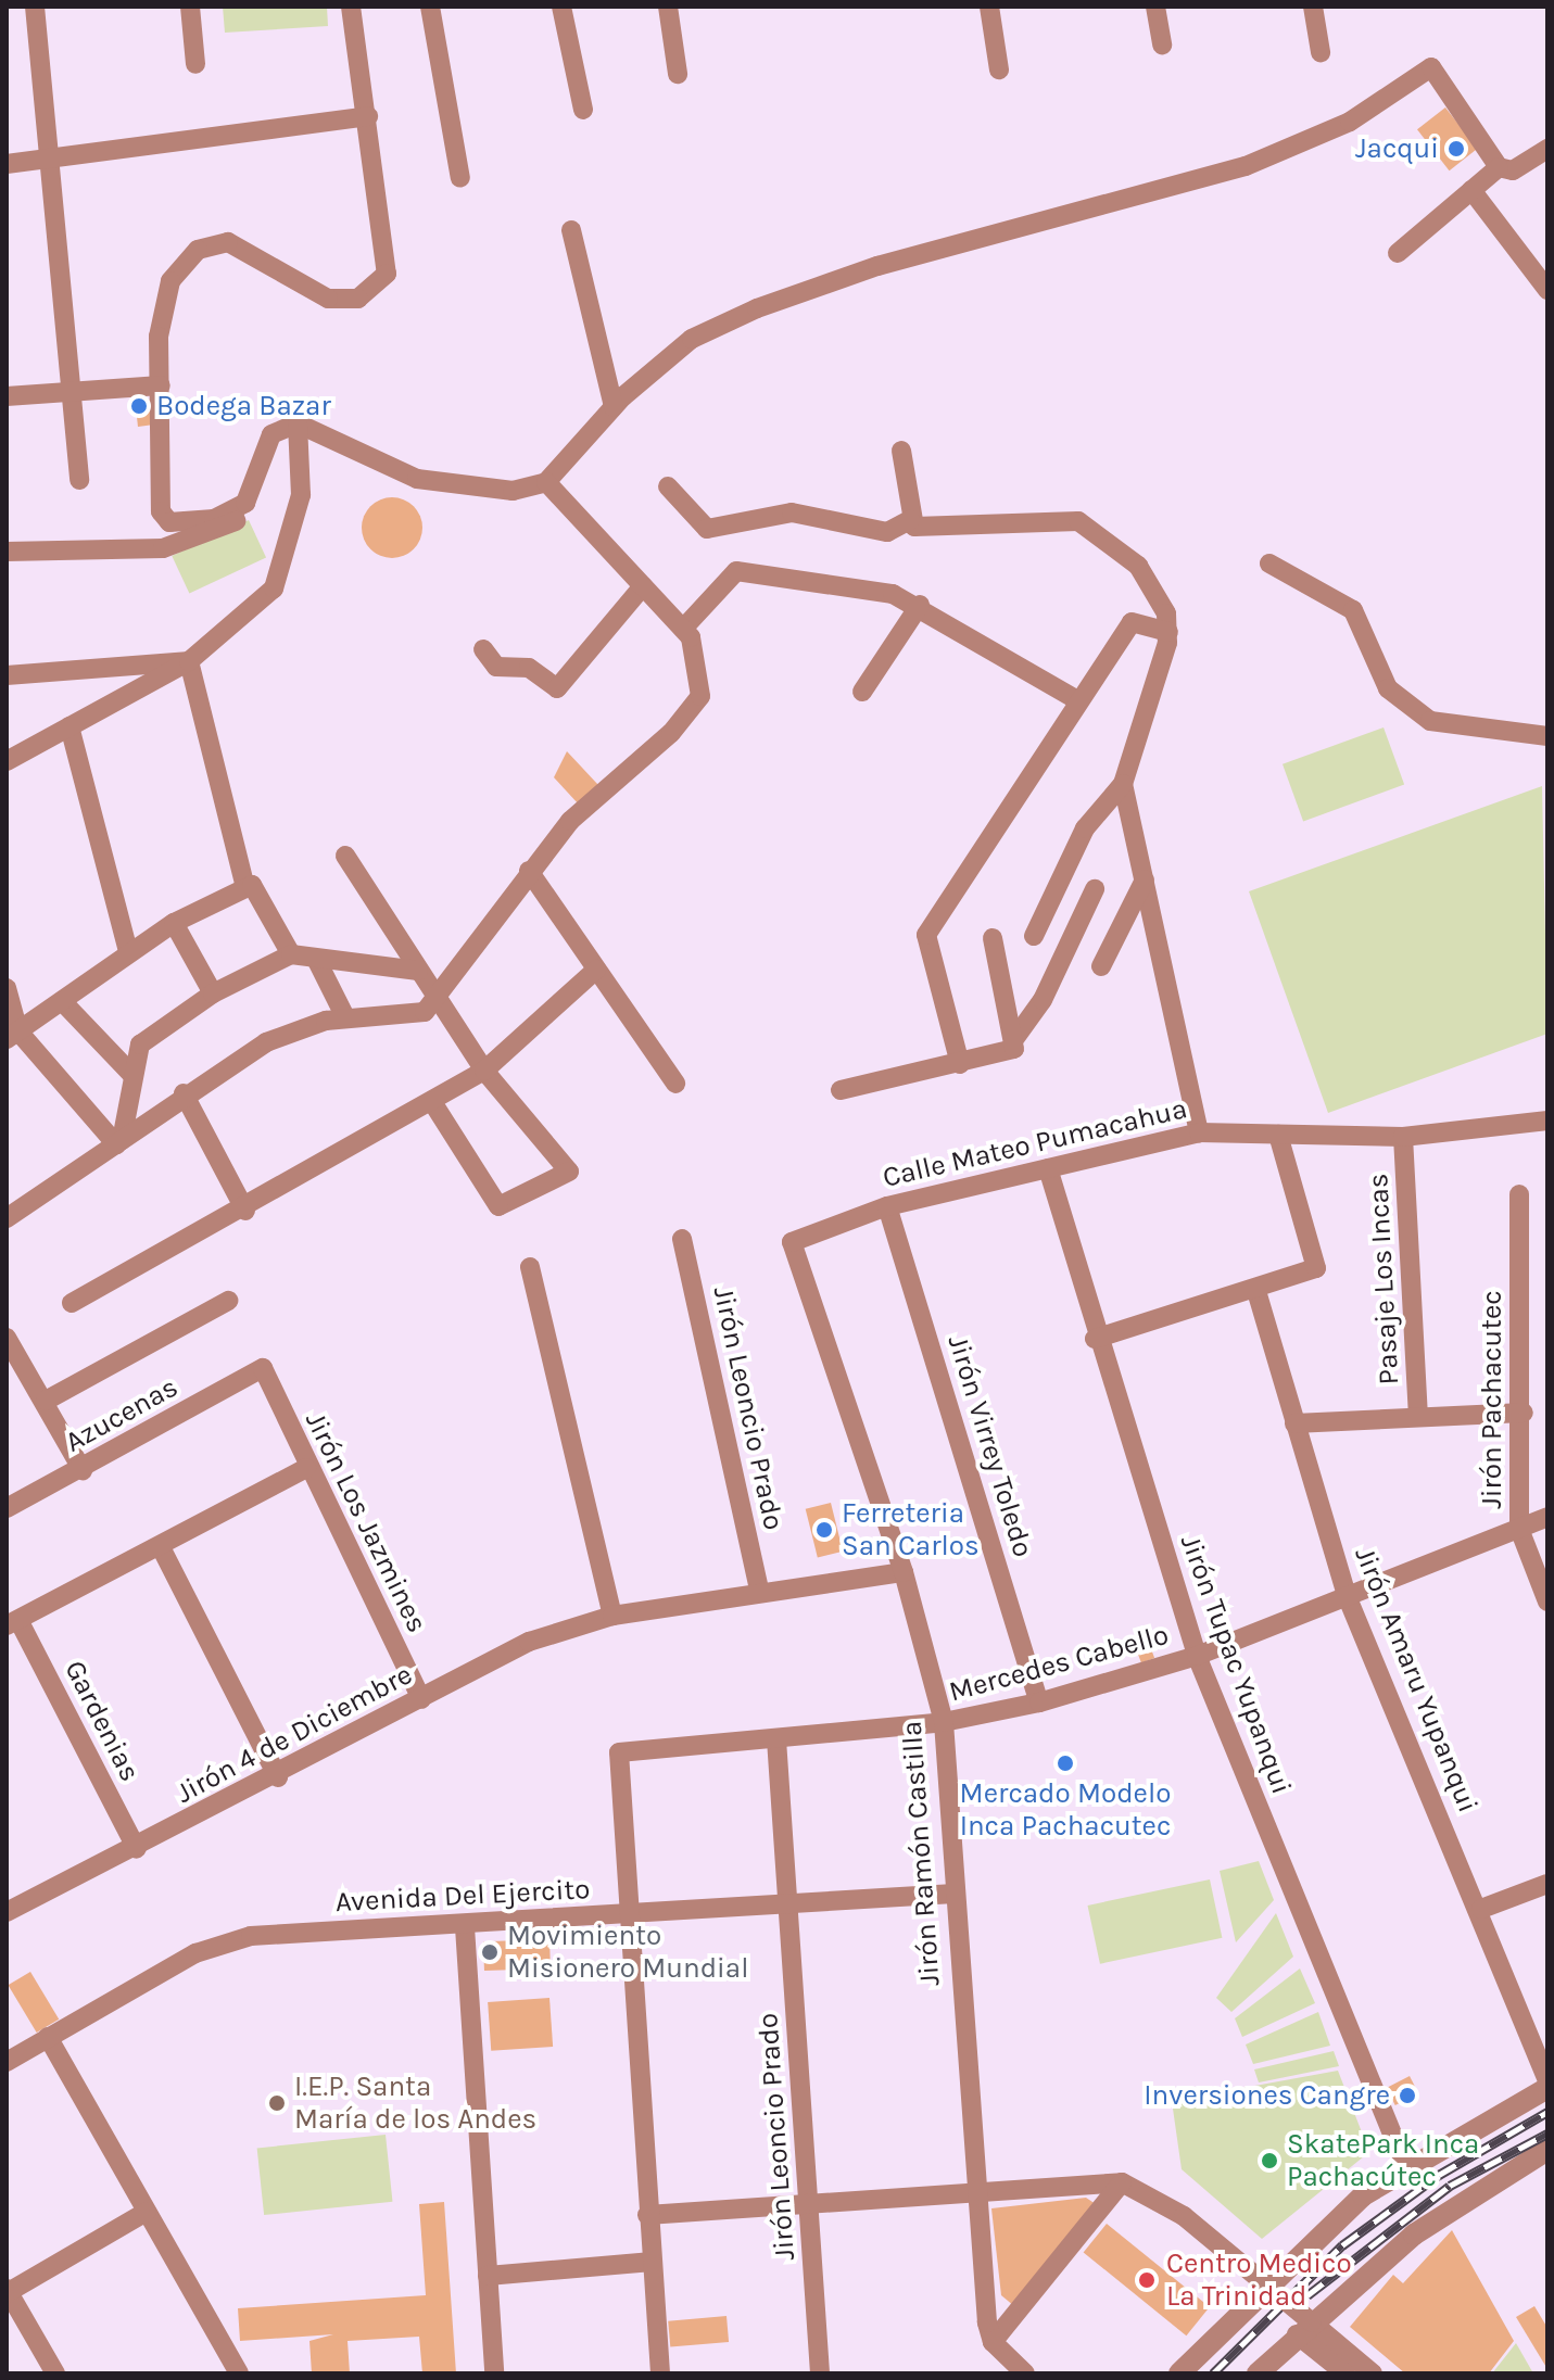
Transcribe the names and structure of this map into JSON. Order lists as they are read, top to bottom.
{
  "streets": {
    "street": [
      "Calle Mateo Pumacahua",
      "Pasaje Los Incas",
      "Jirón Pachacutec",
      "Jirón Leoncio Prado",
      "Azucenas",
      "Jirón Virrey Toledo",
      "Jirón Los Jazmines",
      "Mercedes Cabello",
      "Jirón Tupac Yupanqui",
      "Jirón Amaru Yupanqui",
      "Gardenias",
      "Jirón 4 de Diciembre",
      "Jirón Ramón Castilla",
      "Avenida Del Ejercito"
    ]
  },
  "crossings": [
    ["Calle Mateo Pumacahua", "Pasaje Los Incas"],
    ["Calle Mateo Pumacahua", "Jirón Virrey Toledo"],
    ["Calle Mateo Pumacahua", "Jirón Tupac Yupanqui"],
    ["Calle Mateo Pumacahua", "Jirón Ramón Castilla"],
    ["Jirón Pachacutec", "Mercedes Cabello"],
    ["Jirón Leoncio Prado", "Mercedes Cabello"],
    ["Jirón Leoncio Prado", "Jirón 4 de Diciembre"],
    ["Jirón Leoncio Prado", "Avenida Del Ejercito"],
    ["Azucenas", "Jirón Los Jazmines"],
    ["Jirón Virrey Toledo", "Mercedes Cabello"],
    ["Jirón Los Jazmines", "Jirón 4 de Diciembre"],
    ["Mercedes Cabello", "Jirón Tupac Yupanqui"],
    ["Mercedes Cabello", "Jirón Amaru Yupanqui"],
    ["Mercedes Cabello", "Jirón Ramón Castilla"],
    ["Mercedes Cabello", "Avenida Del Ejercito"],
    ["Gardenias", "Jirón 4 de Diciembre"],
    ["Jirón 4 de Diciembre", "Jirón Ramón Castilla"],
    ["Jirón Ramón Castilla", "Avenida Del Ejercito"]
  ],
  "places": [
    "Jacqui",
    "Bodega Bazar",
    "Ferreteria San Carlos",
    "Mercado Modelo Inca Pachacutec",
    "Movimiento Misionero Mundial",
    "Inversiones Cangre",
    "I.E.P. Santa María de los Andes",
    "SkatePark Inca Pachacútec",
    "Centro Medico La Trinidad"
  ]
}
